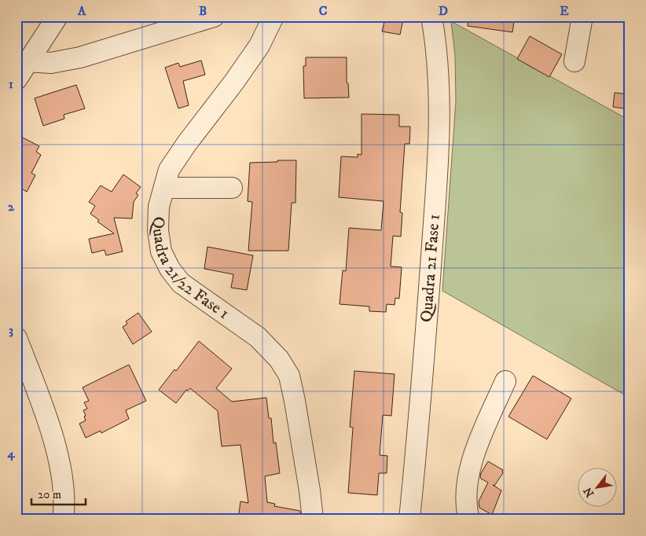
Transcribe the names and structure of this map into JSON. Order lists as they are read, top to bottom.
{
  "streets": {
    "street": ["Quadra 21/22 Fase 1", "Quadra 21 Fase 1"]
  },
  "scale_bar": "20 m",
  "north": "bottom left",
  "grid": {
    "columns": [
      "A",
      "B",
      "C",
      "D",
      "E"
    ],
    "rows": [
      "1",
      "2",
      "3",
      "4"
    ]
  }
}
